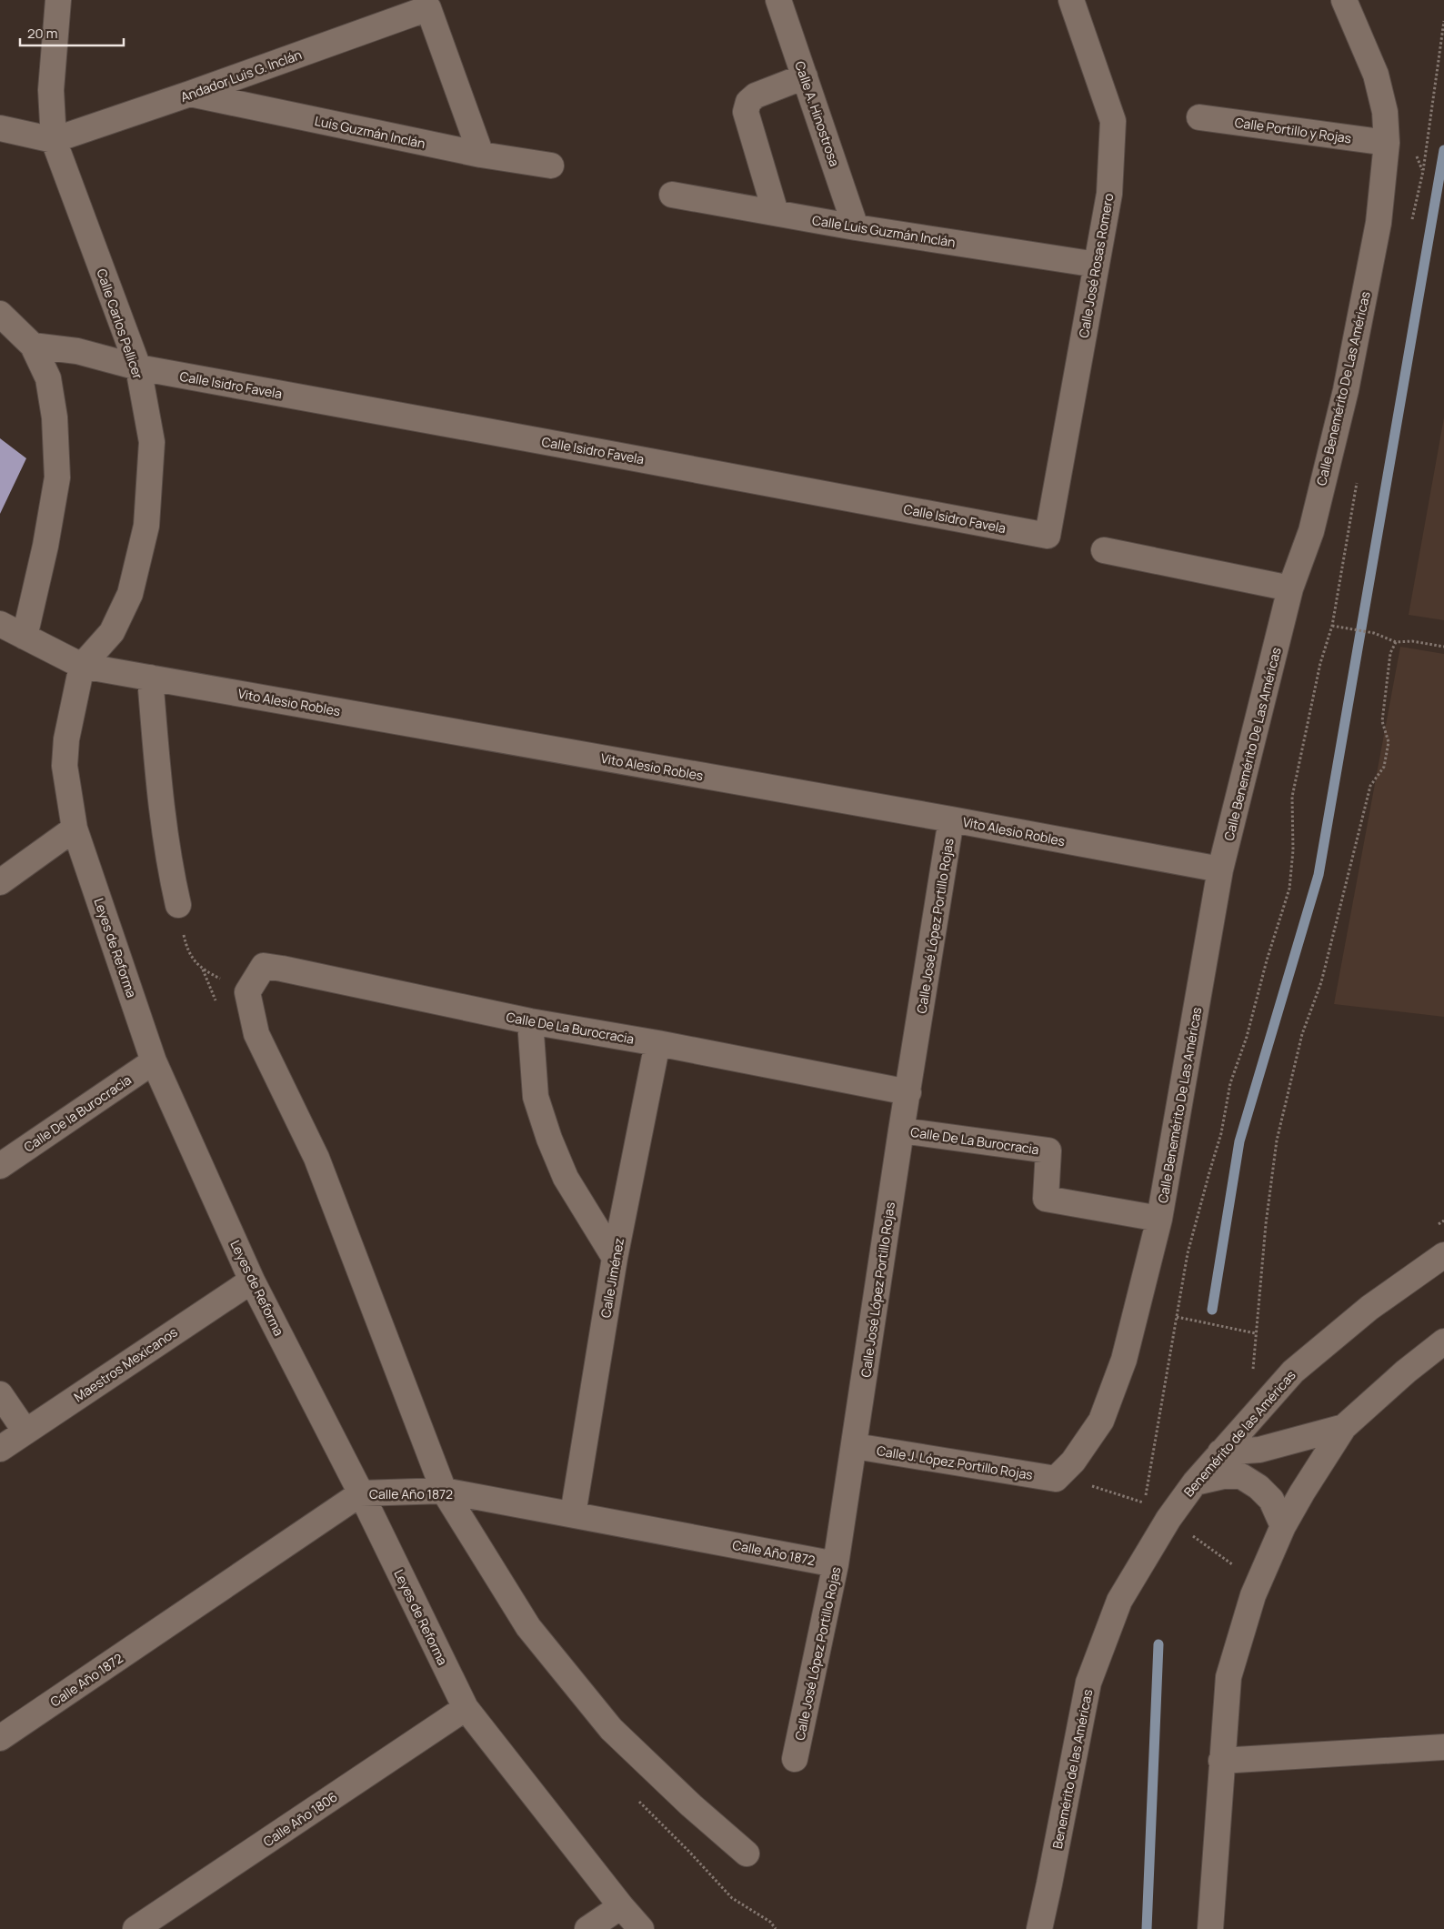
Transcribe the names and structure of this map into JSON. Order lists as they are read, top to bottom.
{
  "streets": {
    "street": [
      "Andador Luis G. Inclán",
      "Calle A. Hinostrosa",
      "Calle Portillo y Rojas",
      "Luis Guzmán Inclán",
      "Calle Luis Guzmán Inclán",
      "Calle José Rosas Romero",
      "Calle Carlos Pellicer",
      "Calle Isidro Favela",
      "Calle Benemérito De Las Américas",
      "Vito Alesio Robles",
      "Calle José López Portillo Rojas",
      "Leyes de Reforma",
      "Calle De La Burocracia",
      "Calle De la Burocracia",
      "Calle Jiménez",
      "Maestros Mexicanos",
      "Benemérito de las Américas",
      "Calle J. López Portillo Rojas",
      "Calle Año 1872",
      "Calle Año 1806"
    ]
  },
  "crossings": [
    ["Andador Luis G. Inclán", "Luis Guzmán Inclán"],
    ["Andador Luis G. Inclán", "Calle Carlos Pellicer"],
    ["Calle A. Hinostrosa", "Calle Luis Guzmán Inclán"],
    ["Calle Portillo y Rojas", "Calle Benemérito De Las Américas"],
    ["Calle Luis Guzmán Inclán", "Calle José Rosas Romero"],
    ["Calle José Rosas Romero", "Calle Isidro Favela"],
    ["Calle Carlos Pellicer", "Calle Isidro Favela"],
    ["Calle Carlos Pellicer", "Vito Alesio Robles"],
    ["Calle Carlos Pellicer", "Leyes de Reforma"],
    ["Calle Benemérito De Las Américas", "Vito Alesio Robles"],
    ["Calle Benemérito De Las Américas", "Calle De La Burocracia"],
    ["Calle Benemérito De Las Américas", "Calle J. López Portillo Rojas"],
    ["Vito Alesio Robles", "Calle José López Portillo Rojas"],
    ["Vito Alesio Robles", "Leyes de Reforma"],
    ["Calle José López Portillo Rojas", "Calle De La Burocracia"],
    ["Calle José López Portillo Rojas", "Calle J. López Portillo Rojas"],
    ["Calle José López Portillo Rojas", "Calle Año 1872"],
    ["Leyes de Reforma", "Calle De la Burocracia"],
    ["Leyes de Reforma", "Maestros Mexicanos"],
    ["Leyes de Reforma", "Calle Año 1872"],
    ["Leyes de Reforma", "Calle Año 1806"],
    ["Calle De La Burocracia", "Calle Jiménez"],
    ["Calle Jiménez", "Calle Año 1872"]
  ],
  "scale_bar": "20 m"
}
